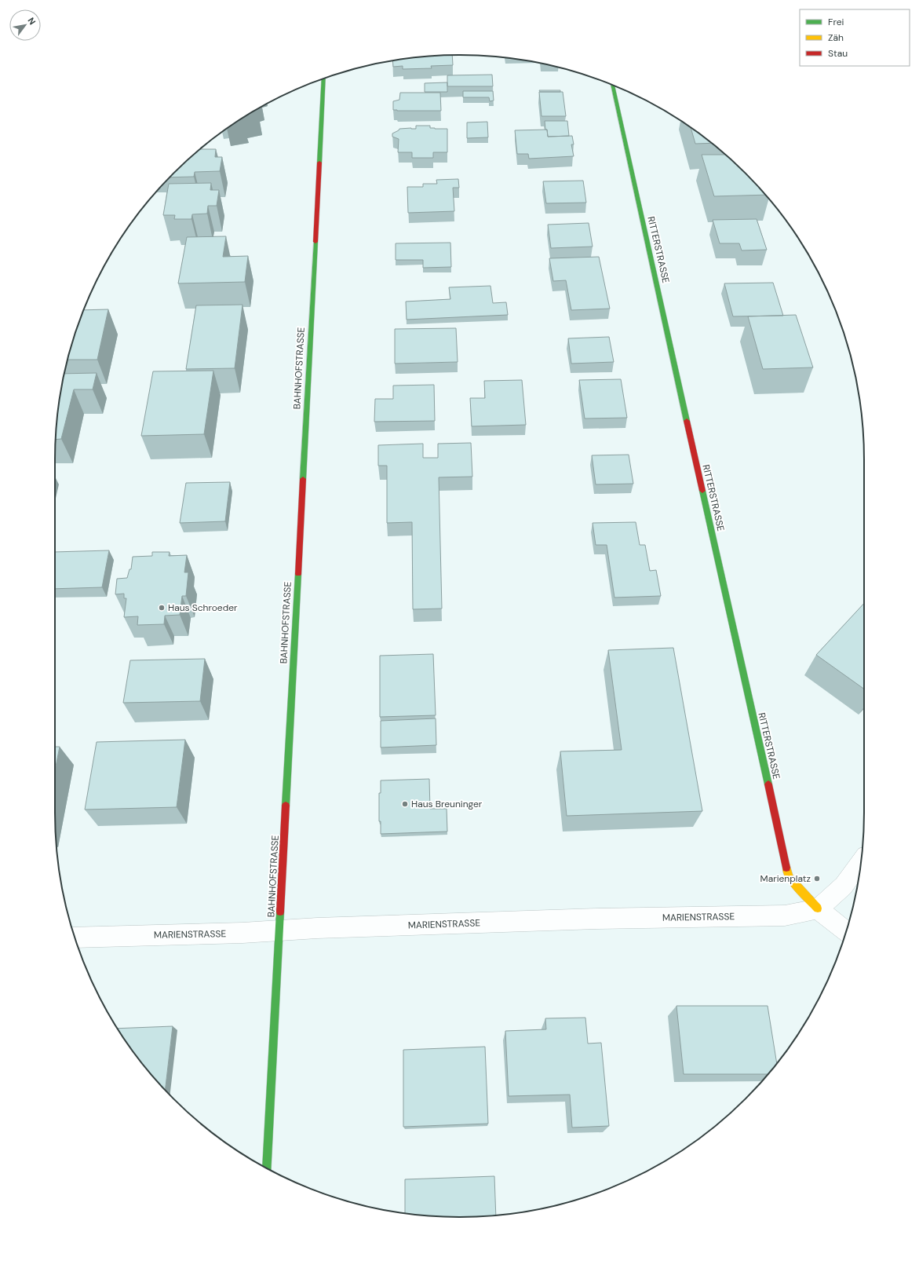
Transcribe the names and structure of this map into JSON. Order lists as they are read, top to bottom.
{
  "streets": {
    "street": ["RITTERSTRASSE", "BAHNHOFSTRASSE", "MARIENSTRASSE"]
  },
  "crossings": [
    ["RITTERSTRASSE", "MARIENSTRASSE"],
    ["BAHNHOFSTRASSE", "MARIENSTRASSE"]
  ],
  "places": ["Haus Schroeder", "Haus Breuninger", "Marienplatz"],
  "legend": ["Frei", "Zäh", "Stau"],
  "north": "top right"
}
